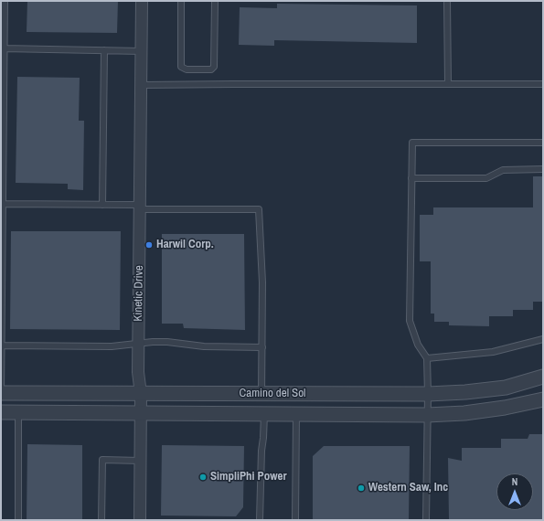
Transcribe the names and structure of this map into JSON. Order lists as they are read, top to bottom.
{
  "streets": {
    "street": ["Kinetic Drive", "Camino del Sol"]
  },
  "crossings": [
    ["Kinetic Drive", "Camino del Sol"]
  ],
  "places": ["Harwil Corp.", "SimpliPhi Power", "Western Saw, Inc"],
  "north": "top"
}
